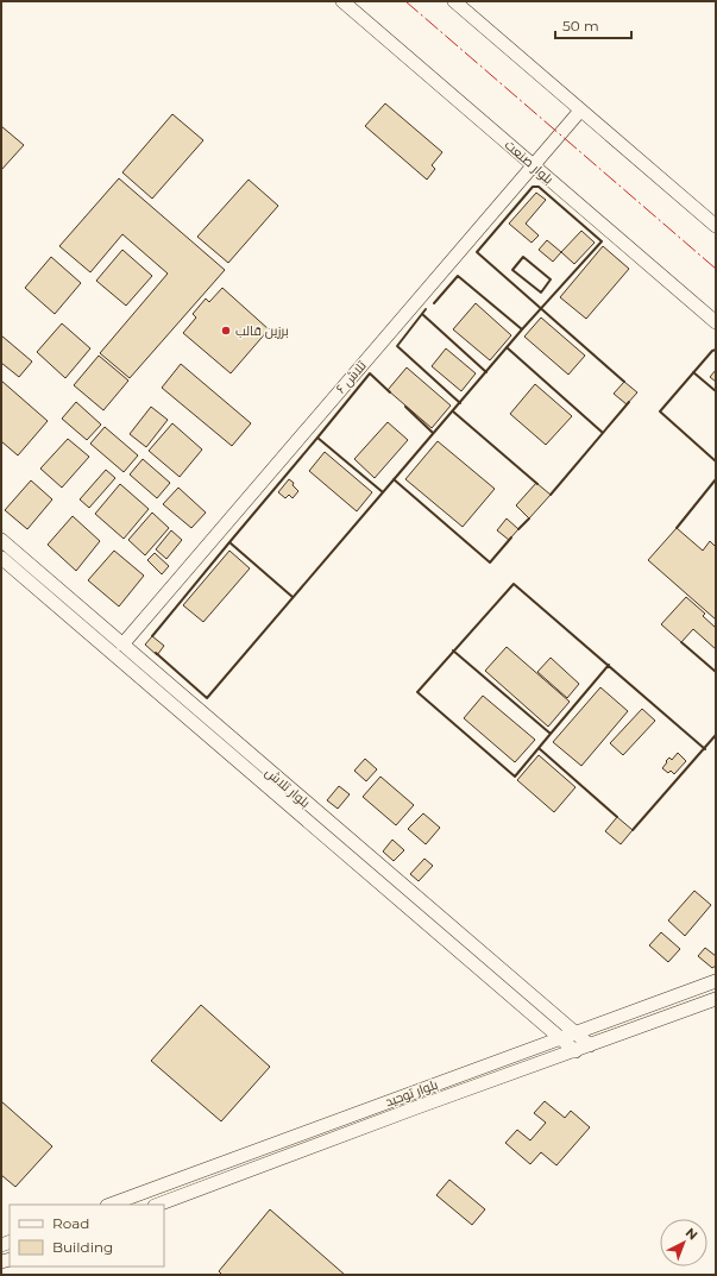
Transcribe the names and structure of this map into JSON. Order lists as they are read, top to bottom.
{
  "streets": {
    "street": [
      "بلوار صنعت",
      "تلاش ۶",
      "بلوار تلاش",
      "بلوار توحید"
    ]
  },
  "crossings": [
    ["بلوار صنعت", "تلاش ۶"],
    ["تلاش ۶", "بلوار تلاش"],
    ["بلوار تلاش", "بلوار توحید"]
  ],
  "places": ["برزین قالب"],
  "legend": ["Road", "Building"],
  "scale_bar": "50 m",
  "north": "top right"
}
